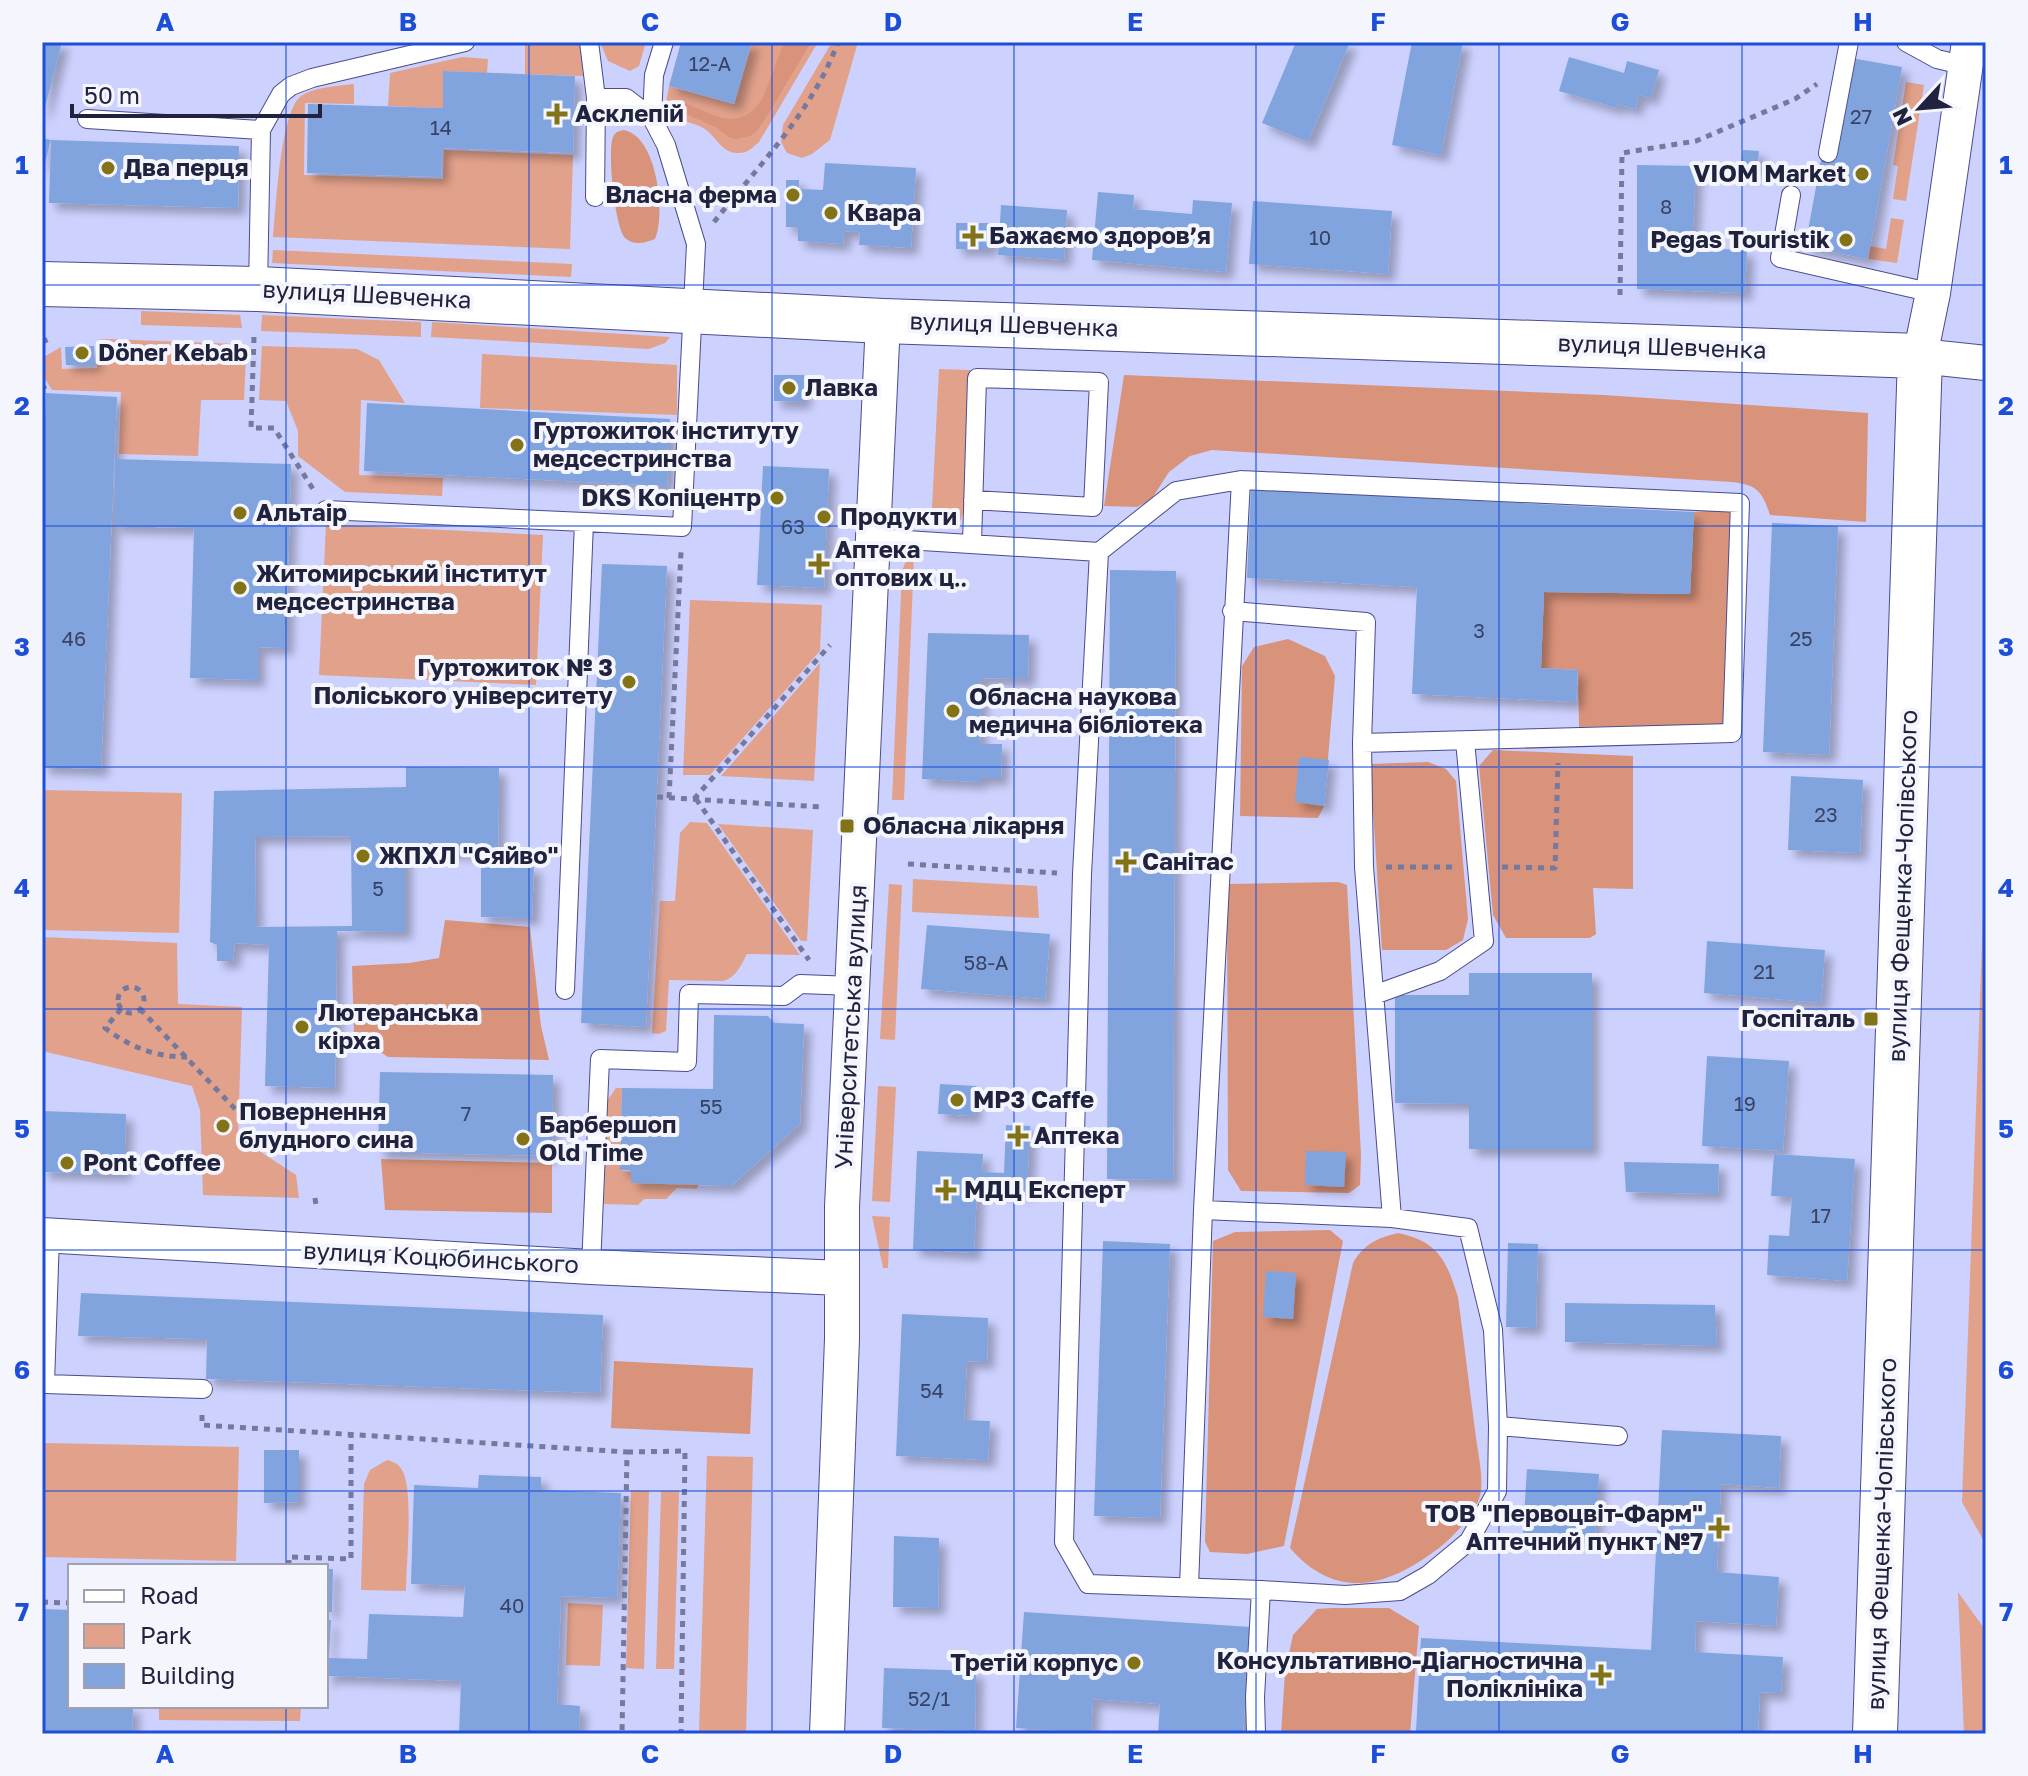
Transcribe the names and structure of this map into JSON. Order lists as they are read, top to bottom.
{
  "streets": {
    "street": [
      "вулиця Шевченка",
      "вулиця Фещенка-Чопівського",
      "Університетська вулиця",
      "вулиця Коцюбинського"
    ]
  },
  "crossings": [
    ["вулиця Шевченка", "вулиця Фещенка-Чопівського"],
    ["вулиця Шевченка", "Університетська вулиця"],
    ["Університетська вулиця", "вулиця Коцюбинського"]
  ],
  "places": {
    "health": [
      "Асклепій",
      "Бажаємо здоровʼя",
      "Аптека оптових ц‥",
      "Санітас",
      "Аптека",
      "МДЦ Експерт",
      "ТОВ \"Первоцвіт-Фарм\" Аптечний пункт №7",
      "Консультативно-Діагностична Поліклініка"
    ],
    "other": [
      "Два перця",
      "VIOM Market",
      "Власна ферма",
      "Квара",
      "Pegas Touristik",
      "Döner Kebab",
      "Лавка",
      "Гуртожиток інституту медсестринства",
      "DKS Копіцентр",
      "Альтаір",
      "Продукти",
      "Житомирський інститут медсестринства",
      "Гуртожиток № 3 Поліського університету",
      "Обласна наукова медична бібліотека",
      "ЖПХЛ \"Сяйво\"",
      "Лютеранська кірха",
      "MP3 Caffe",
      "Повернення блудного сина",
      "Барбершоп Old Time",
      "Pont Coffee",
      "Третій корпус"
    ],
    "transit": ["Обласна лікарня", "Госпіталь"]
  },
  "house_numbers": [
    "12-А",
    "27",
    "14",
    "8",
    "10",
    "63",
    "3",
    "46",
    "25",
    "23",
    "5",
    "58-А",
    "21",
    "19",
    "55",
    "7",
    "17",
    "54",
    "40",
    "52/1"
  ],
  "legend": ["Road", "Park", "Building"],
  "scale_bar": "50 m",
  "north": "bottom left",
  "grid": {
    "columns": [
      "A",
      "B",
      "C",
      "D",
      "E",
      "F",
      "G",
      "H"
    ],
    "rows": [
      "1",
      "2",
      "3",
      "4",
      "5",
      "6",
      "7"
    ]
  }
}
